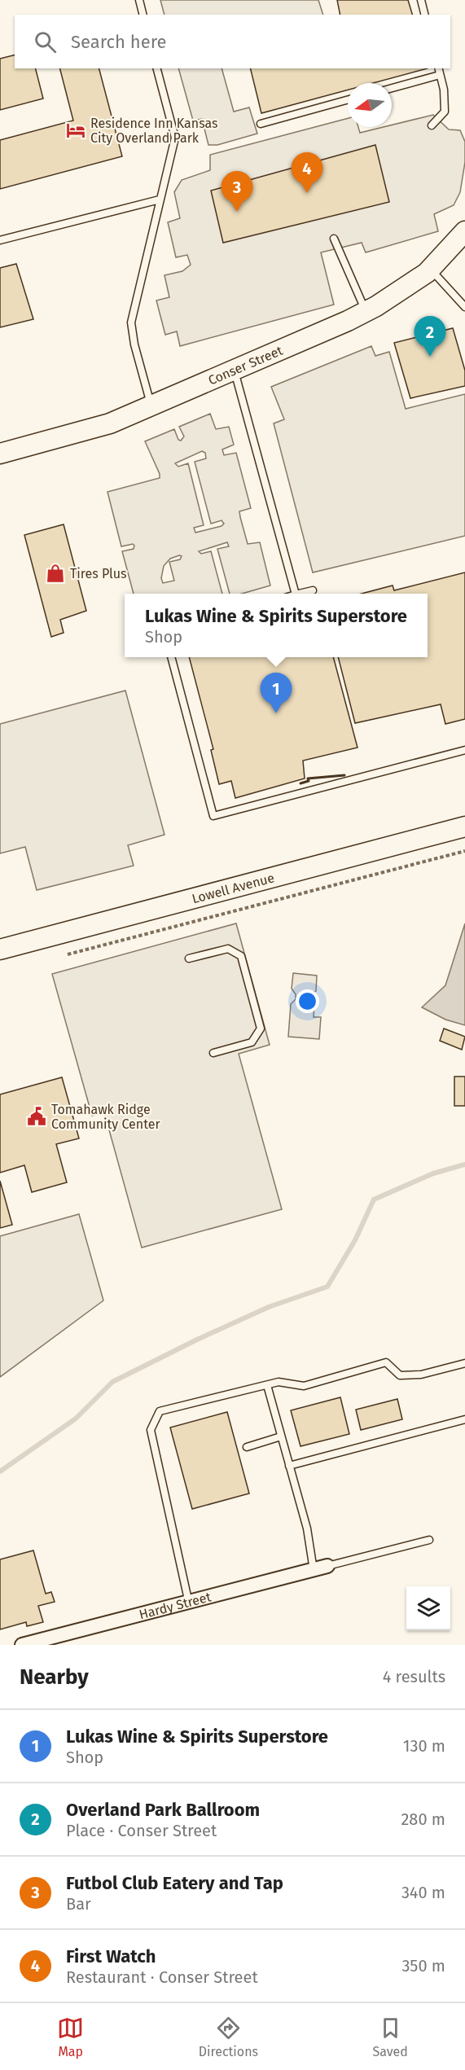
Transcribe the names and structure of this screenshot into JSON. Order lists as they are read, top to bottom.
{
  "streets": {
    "street": ["Conser Street", "Lowell Avenue", "Hardy Street"]
  },
  "places": {
    "hotel": ["Residence Inn Kansas City Overland Park"],
    "shop": ["Tires Plus"],
    "public building": ["Tomahawk Ridge Community Center"]
  },
  "north": "left",
  "page": {
    "search": "Search here",
    "pins": [
      "4",
      "3",
      "2",
      "1"
    ],
    "popup": ["Lukas Wine & Spirits Superstore", "Shop"],
    "heading": ["Nearby", "4 results"],
    "list": [
      {
        "mark": "1",
        "name": "Lukas Wine & Spirits Superstore",
        "note": "Shop",
        "value": "130 m"
      },
      {
        "mark": "2",
        "name": "Overland Park Ballroom",
        "note": "Place · Conser Street",
        "value": "280 m"
      },
      {
        "mark": "3",
        "name": "Futbol Club Eatery and Tap",
        "note": "Bar",
        "value": "340 m"
      },
      {
        "mark": "4",
        "name": "First Watch",
        "note": "Restaurant · Conser Street",
        "value": "350 m"
      }
    ],
    "nav": ["Map", "Directions", "Saved"]
  }
}
